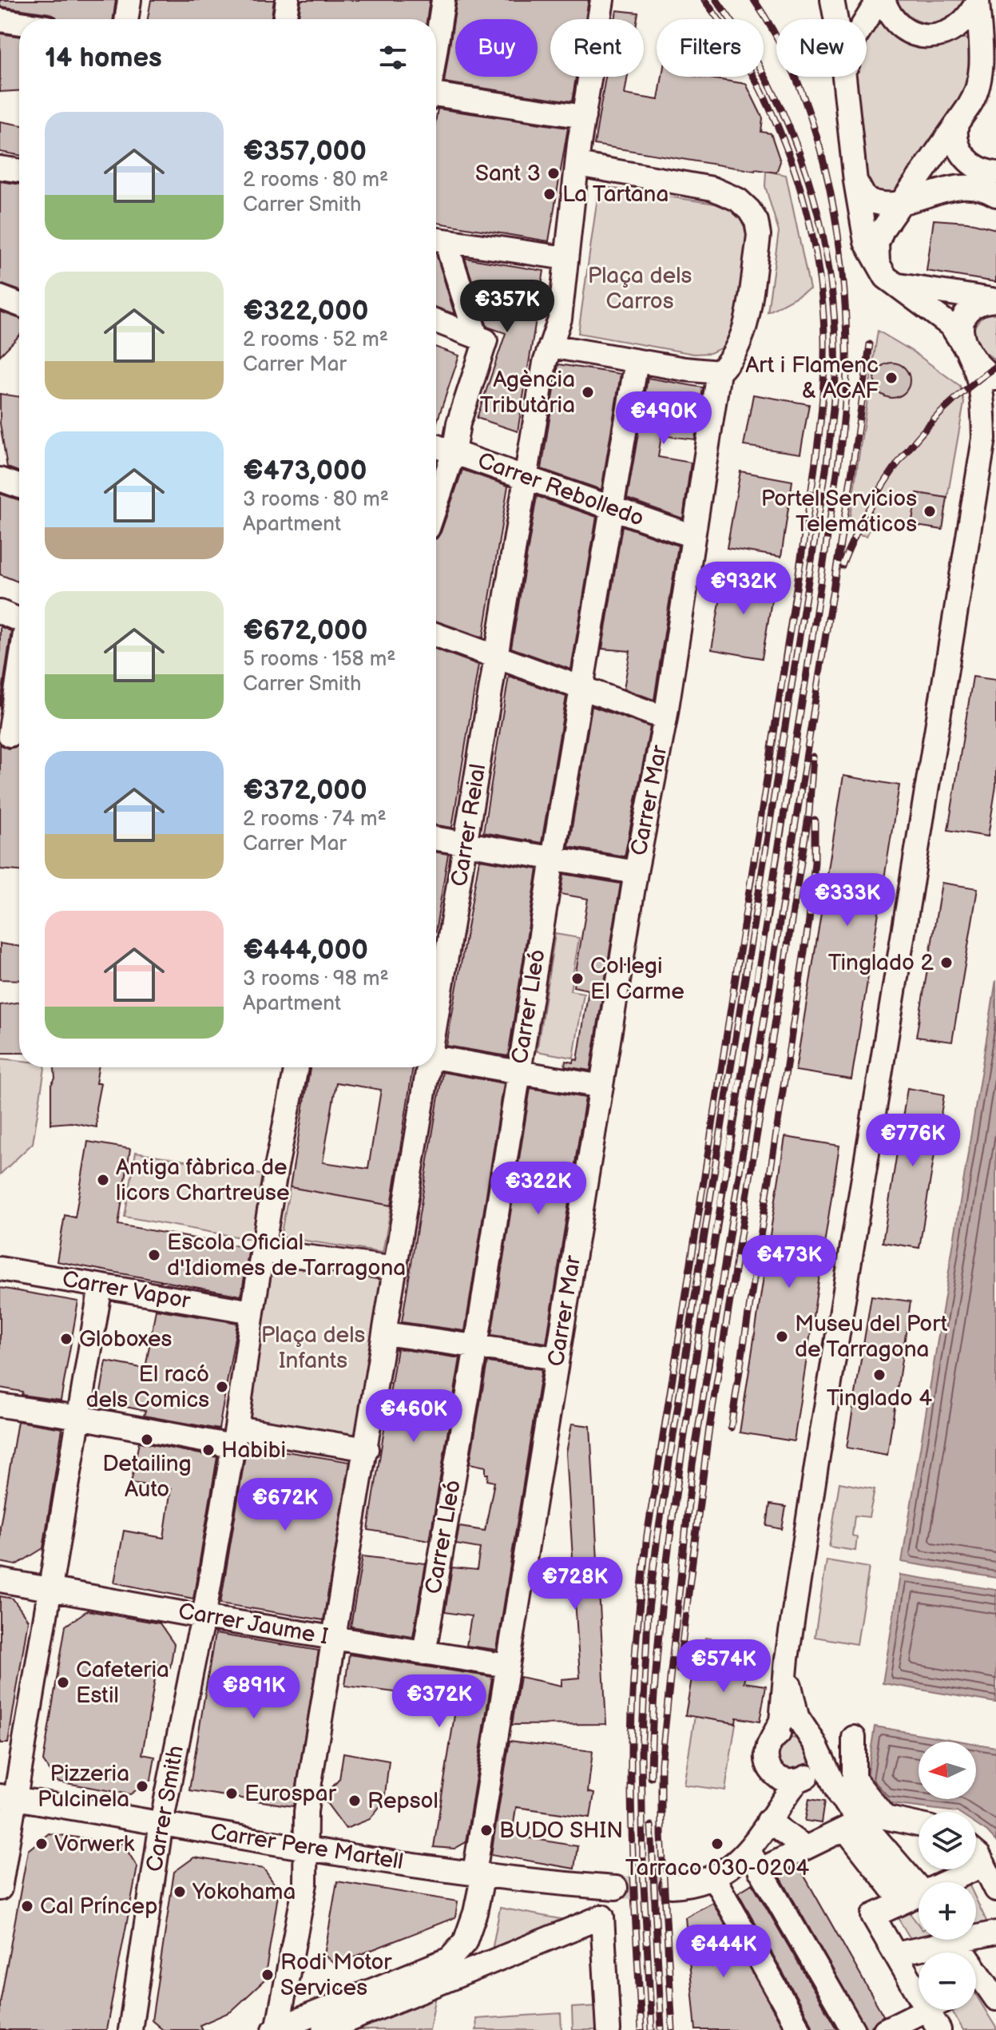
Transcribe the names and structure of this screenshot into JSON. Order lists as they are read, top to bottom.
{
  "streets": {
    "street": [
      "Carrer Rebolledo",
      "Carrer Mar",
      "Carrer Reial",
      "Carrer Lleó",
      "Carrer Vapor",
      "Carrer Jaume I",
      "Carrer Smith",
      "Carrer Pere Martell"
    ]
  },
  "crossings": [
    ["Carrer Rebolledo", "Carrer Mar"],
    ["Carrer Rebolledo", "Carrer Reial"],
    ["Carrer Rebolledo", "Carrer Lleó"],
    ["Carrer Mar", "Carrer Reial"],
    ["Carrer Mar", "Carrer Jaume I"],
    ["Carrer Mar", "Carrer Pere Martell"],
    ["Carrer Reial", "Carrer Jaume I"],
    ["Carrer Reial", "Carrer Pere Martell"],
    ["Carrer Lleó", "Carrer Jaume I"],
    ["Carrer Vapor", "Carrer Smith"],
    ["Carrer Jaume I", "Carrer Smith"],
    ["Carrer Smith", "Carrer Pere Martell"]
  ],
  "parks": ["Plaça dels Carros", "Plaça dels Infants"],
  "places": [
    "Sant 3",
    "La Tartana",
    "Art i Flamenc & ACAF",
    "Agència Tributària",
    "Portel Servicios Telemáticos",
    "Tinglado 2",
    "Col·legi El Carme",
    "Antiga fàbrica de licors Chartreuse",
    "Escola Oficial d'Idiomes de Tarragona",
    "Museu del Port de Tarragona",
    "Globoxes",
    "Tinglado 4",
    "El racó dels Comics",
    "Detailing Auto",
    "Habibi",
    "Cafeteria Estil",
    "Pizzeria Pulcinela",
    "Eurospar",
    "Repsol",
    "BUDO SHIN",
    "Vorwerk",
    "Tarraco 030-0204",
    "Yokohama",
    "Cal Príncep",
    "Rodi Motor Services"
  ],
  "north": "left",
  "page": {
    "chip": [
      "Buy",
      "Rent",
      "Filters",
      "New"
    ],
    "heading": "14 homes",
    "list": [
      {
        "name": "€357,000",
        "note": "2 rooms · 80 m² · Carrer Smith"
      },
      {
        "name": "€322,000",
        "note": "2 rooms · 52 m² · Carrer Mar"
      },
      {
        "name": "€473,000",
        "note": "3 rooms · 80 m² · Apartment"
      },
      {
        "name": "€672,000",
        "note": "5 rooms · 158 m² · Carrer Smith"
      },
      {
        "name": "€372,000",
        "note": "2 rooms · 74 m² · Carrer Mar"
      },
      {
        "name": "€444,000",
        "note": "3 rooms · 98 m² · Apartment"
      }
    ],
    "price": [
      "€357K",
      "€490K",
      "€932K",
      "€333K",
      "€776K",
      "€322K",
      "€473K",
      "€460K",
      "€672K",
      "€728K",
      "€574K",
      "€891K",
      "€372K",
      "€444K"
    ],
    "map_buttons": ["+", "−"]
  }
}
